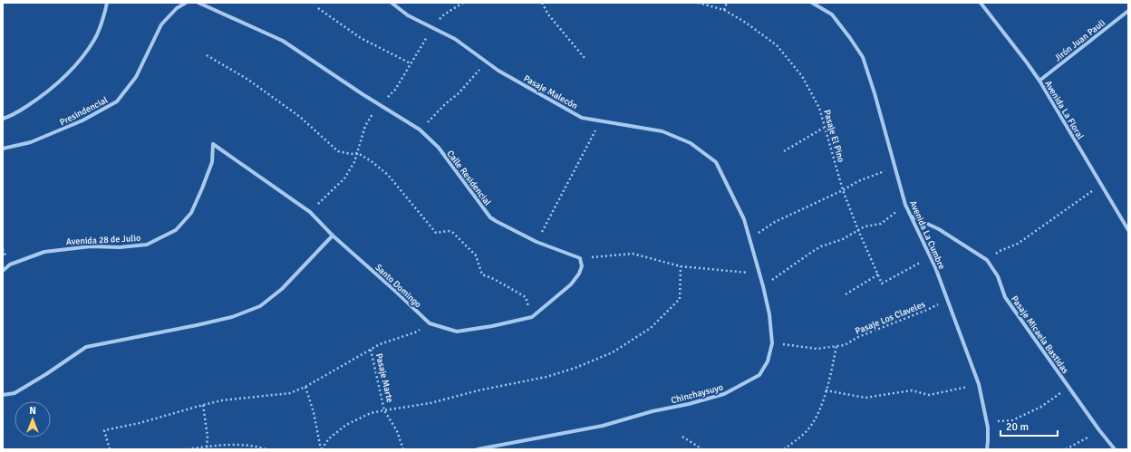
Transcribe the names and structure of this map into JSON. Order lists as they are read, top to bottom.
{
  "streets": {
    "street": [
      "Jirón Juan Pauli",
      "Pasaje Malecón",
      "Avenida La Floral",
      "Presindencial",
      "Calle Residencial",
      "Avenida La Cumbre",
      "Avenida 28 de Julio",
      "Santo Domingo",
      "Pasaje Micaela Bastidas",
      "Chinchaysuyo"
    ],
    "path": ["Pasaje El Pino", "Pasaje Los Claveles", "Pasaje Marte"]
  },
  "crossings": [
    ["Jirón Juan Pauli", "Avenida La Floral"],
    ["Pasaje Malecón", "Chinchaysuyo"],
    ["Pasaje El Pino", "Avenida La Cumbre"],
    ["Calle Residencial", "Santo Domingo"],
    ["Avenida La Cumbre", "Pasaje Los Claveles"],
    ["Avenida La Cumbre", "Pasaje Micaela Bastidas"],
    ["Avenida 28 de Julio", "Santo Domingo"],
    ["Pasaje Los Claveles", "Chinchaysuyo"]
  ],
  "scale_bar": "20 m",
  "north": "top"
}
